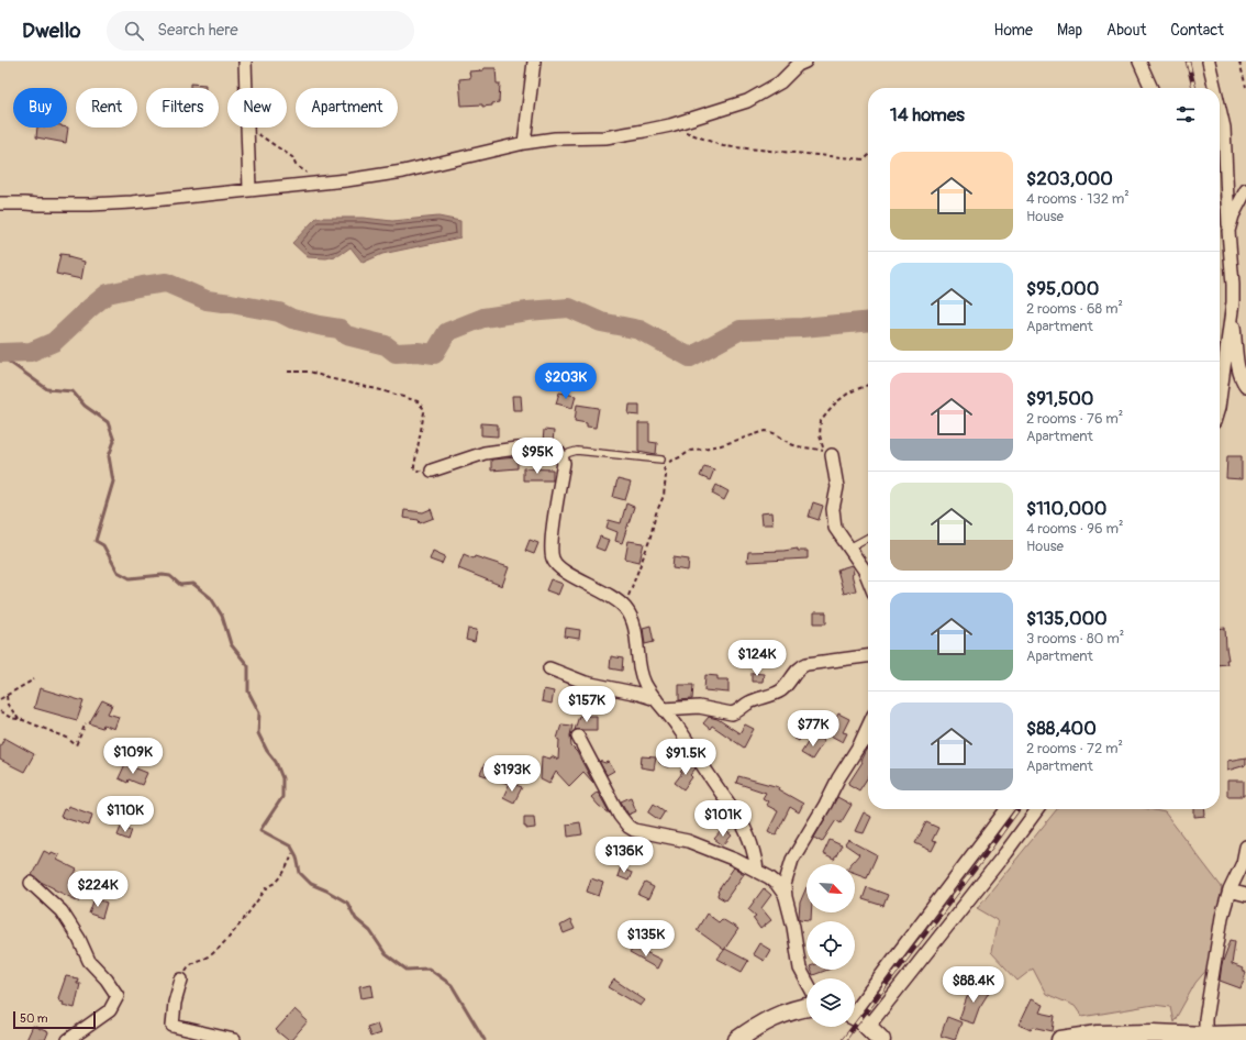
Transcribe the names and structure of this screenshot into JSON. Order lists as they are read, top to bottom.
{
  "scale_bar": "50 m",
  "north": "bottom right",
  "page": {
    "header": "Dwello",
    "search": "Search here",
    "nav": [
      "Home",
      "Map",
      "About",
      "Contact"
    ],
    "chip": [
      "Buy",
      "Rent",
      "Filters",
      "New",
      "Apartment"
    ],
    "heading": "14 homes",
    "list": [
      {
        "name": "$203,000",
        "note": "4 rooms · 132 m² · House"
      },
      {
        "name": "$95,000",
        "note": "2 rooms · 68 m² · Apartment"
      },
      {
        "name": "$91,500",
        "note": "2 rooms · 76 m² · Apartment"
      },
      {
        "name": "$110,000",
        "note": "4 rooms · 96 m² · House"
      },
      {
        "name": "$135,000",
        "note": "3 rooms · 80 m² · Apartment"
      },
      {
        "name": "$88,400",
        "note": "2 rooms · 72 m² · Apartment"
      }
    ],
    "price": [
      "$203K",
      "$95K",
      "$124K",
      "$157K",
      "$77K",
      "$109K",
      "$91.5K",
      "$193K",
      "$110K",
      "$101K",
      "$136K",
      "$224K",
      "$135K",
      "$88.4K"
    ],
    "scale": "50 m"
  }
}
